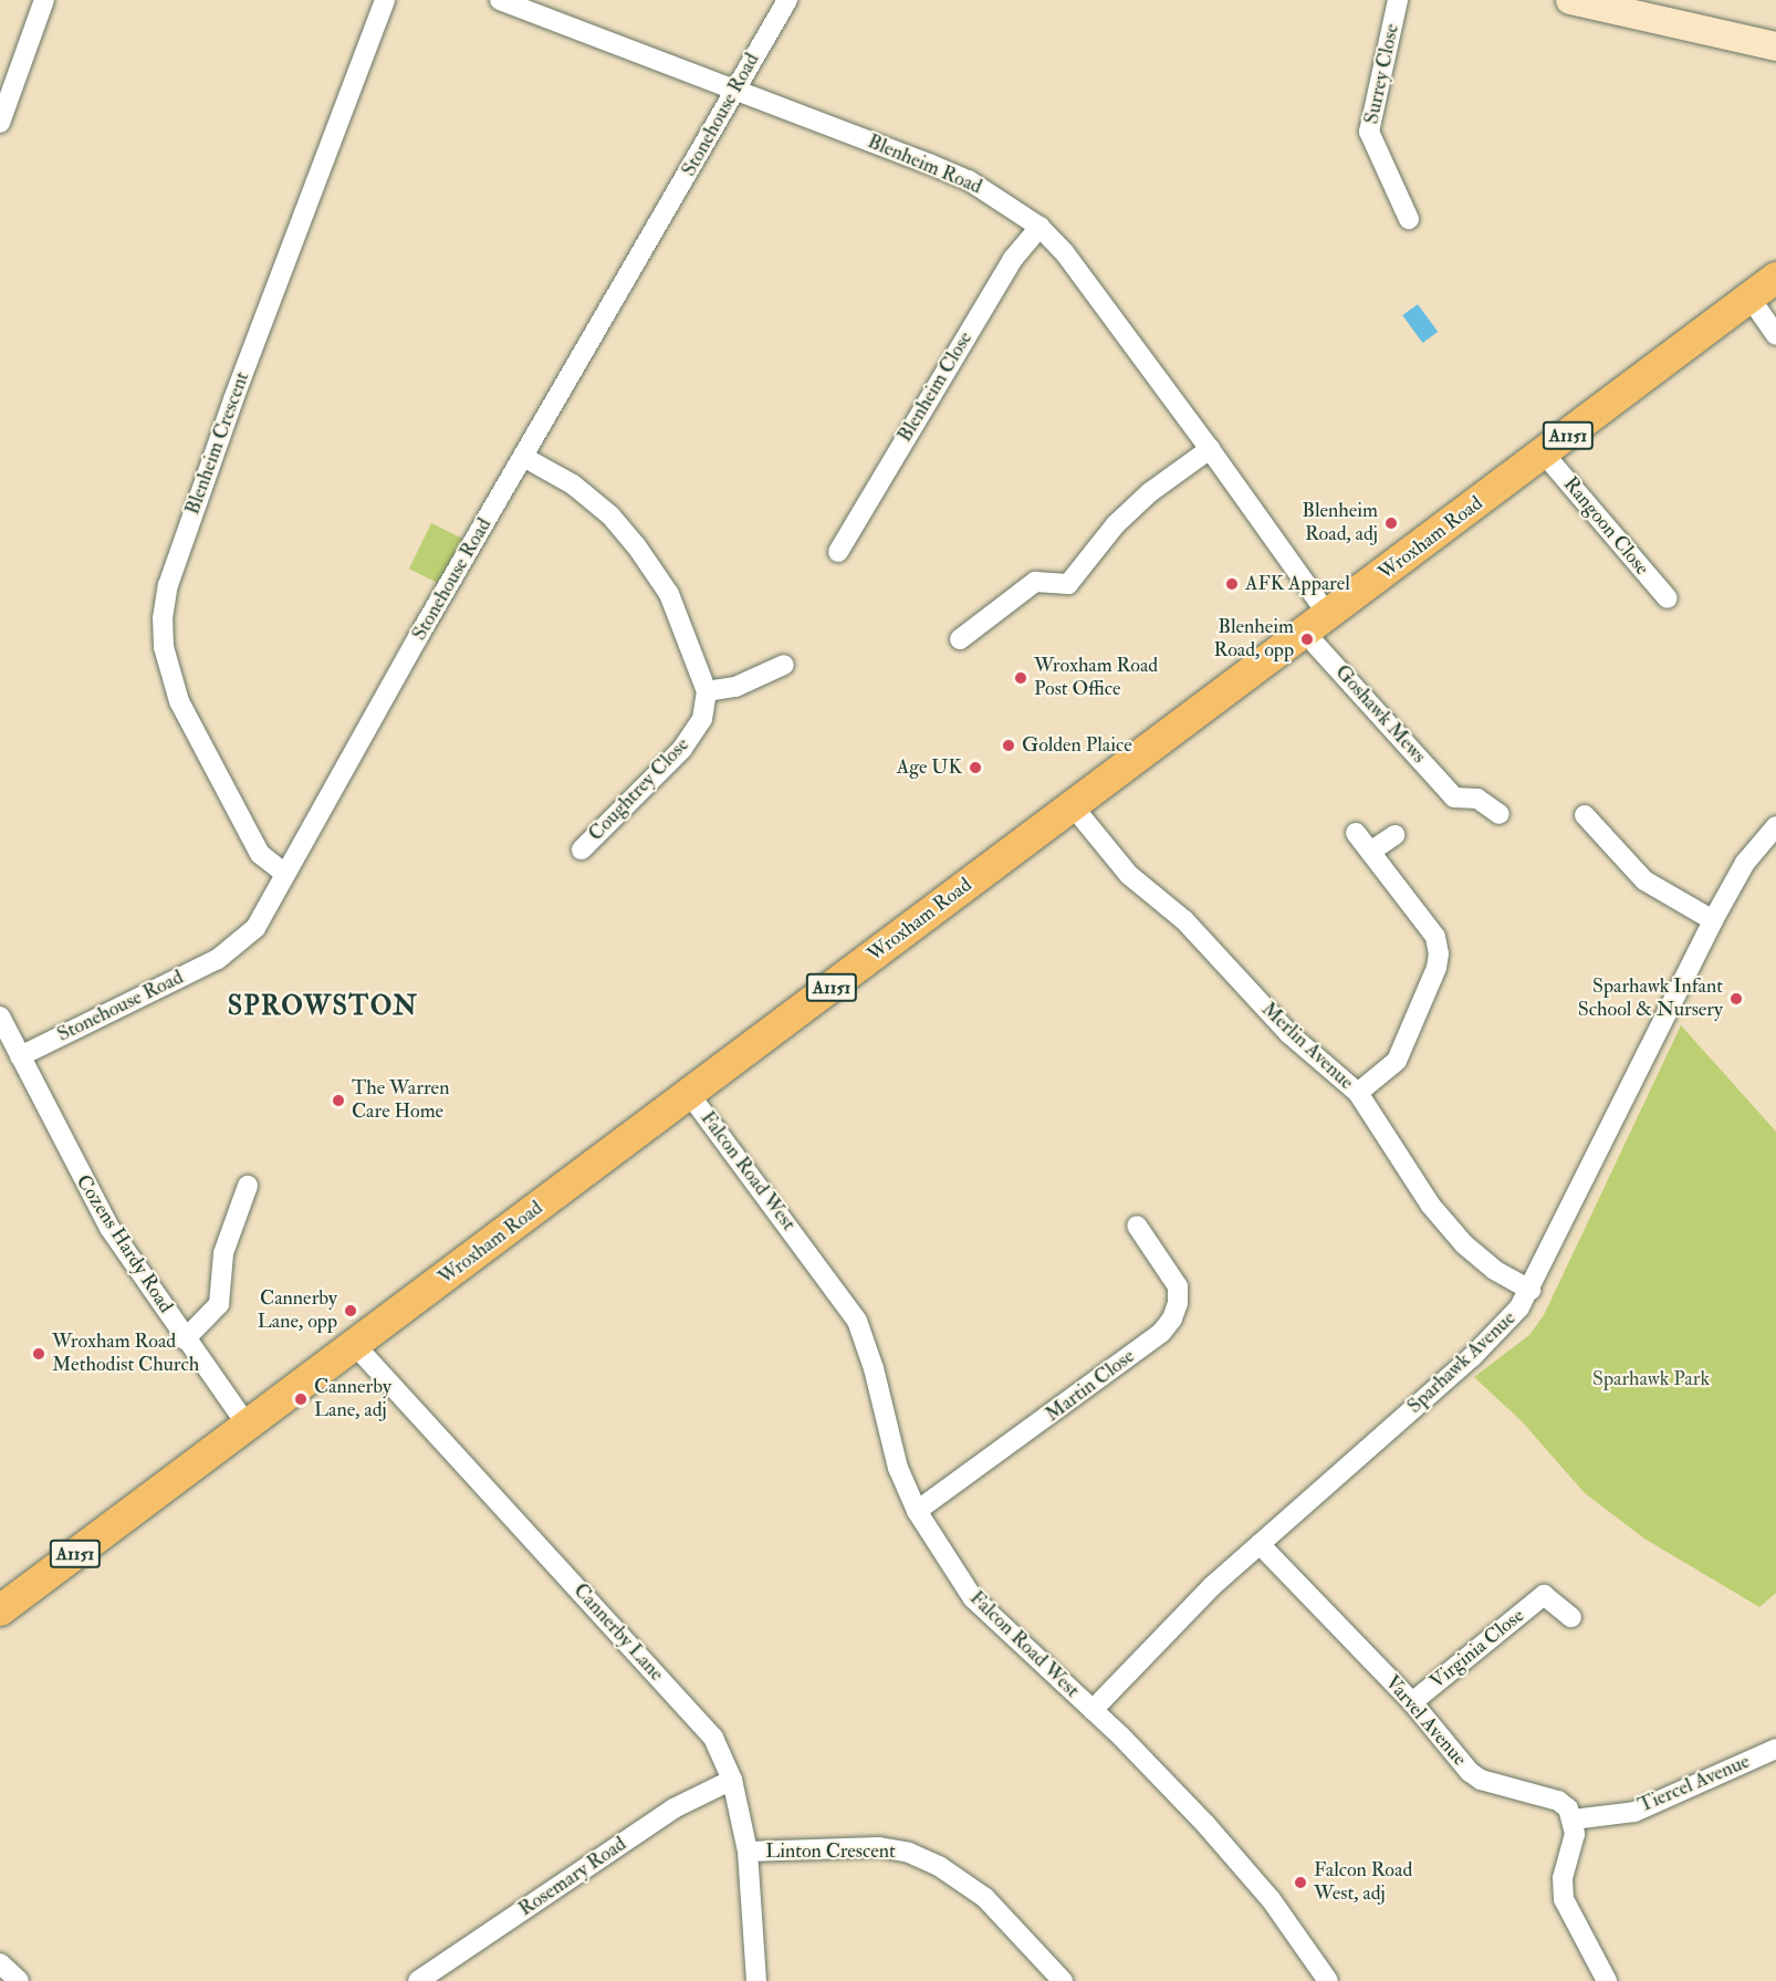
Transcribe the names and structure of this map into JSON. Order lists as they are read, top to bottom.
{
  "streets": {
    "main road": ["A1151", "Wroxham Road"],
    "street": [
      "Surrey Close",
      "Stonehouse Road",
      "Blenheim Road",
      "Blenheim Close",
      "Blenheim Crescent",
      "Rangoon Close",
      "Goshawk Mews",
      "Coughtrey Close",
      "Merlin Avenue",
      "Falcon Road West",
      "Cozens Hardy Road",
      "Sparhawk Avenue",
      "Martin Close",
      "Cannerby Lane",
      "Virginia Close",
      "Varvel Avenue",
      "Tiercel Avenue",
      "Linton Crescent",
      "Rosemary Road"
    ]
  },
  "crossings": [
    ["Stonehouse Road", "Blenheim Road"],
    ["Stonehouse Road", "Blenheim Crescent"],
    ["Stonehouse Road", "Cozens Hardy Road"],
    ["Blenheim Road", "Blenheim Close"],
    ["Blenheim Road", "Wroxham Road"],
    ["Blenheim Road", "Goshawk Mews"],
    ["Rangoon Close", "Wroxham Road"],
    ["Wroxham Road", "Goshawk Mews"],
    ["Wroxham Road", "Merlin Avenue"],
    ["Wroxham Road", "Falcon Road West"],
    ["Wroxham Road", "Cozens Hardy Road"],
    ["Wroxham Road", "Cannerby Lane"],
    ["Merlin Avenue", "Sparhawk Avenue"],
    ["Falcon Road West", "Sparhawk Avenue"],
    ["Falcon Road West", "Martin Close"],
    ["Sparhawk Avenue", "Varvel Avenue"],
    ["Cannerby Lane", "Linton Crescent"],
    ["Cannerby Lane", "Rosemary Road"],
    ["Virginia Close", "Varvel Avenue"],
    ["Varvel Avenue", "Tiercel Avenue"]
  ],
  "districts": ["SPROWSTON"],
  "parks": ["Sparhawk Park"],
  "places": [
    "Blenheim Road, adj",
    "AFK Apparel",
    "Blenheim Road, opp",
    "Wroxham Road Post Office",
    "Golden Plaice",
    "Age UK",
    "Sparhawk Infant School & Nursery",
    "The Warren Care Home",
    "Cannerby Lane, opp",
    "Wroxham Road Methodist Church",
    "Cannerby Lane, adj",
    "Falcon Road West, adj"
  ]
}
